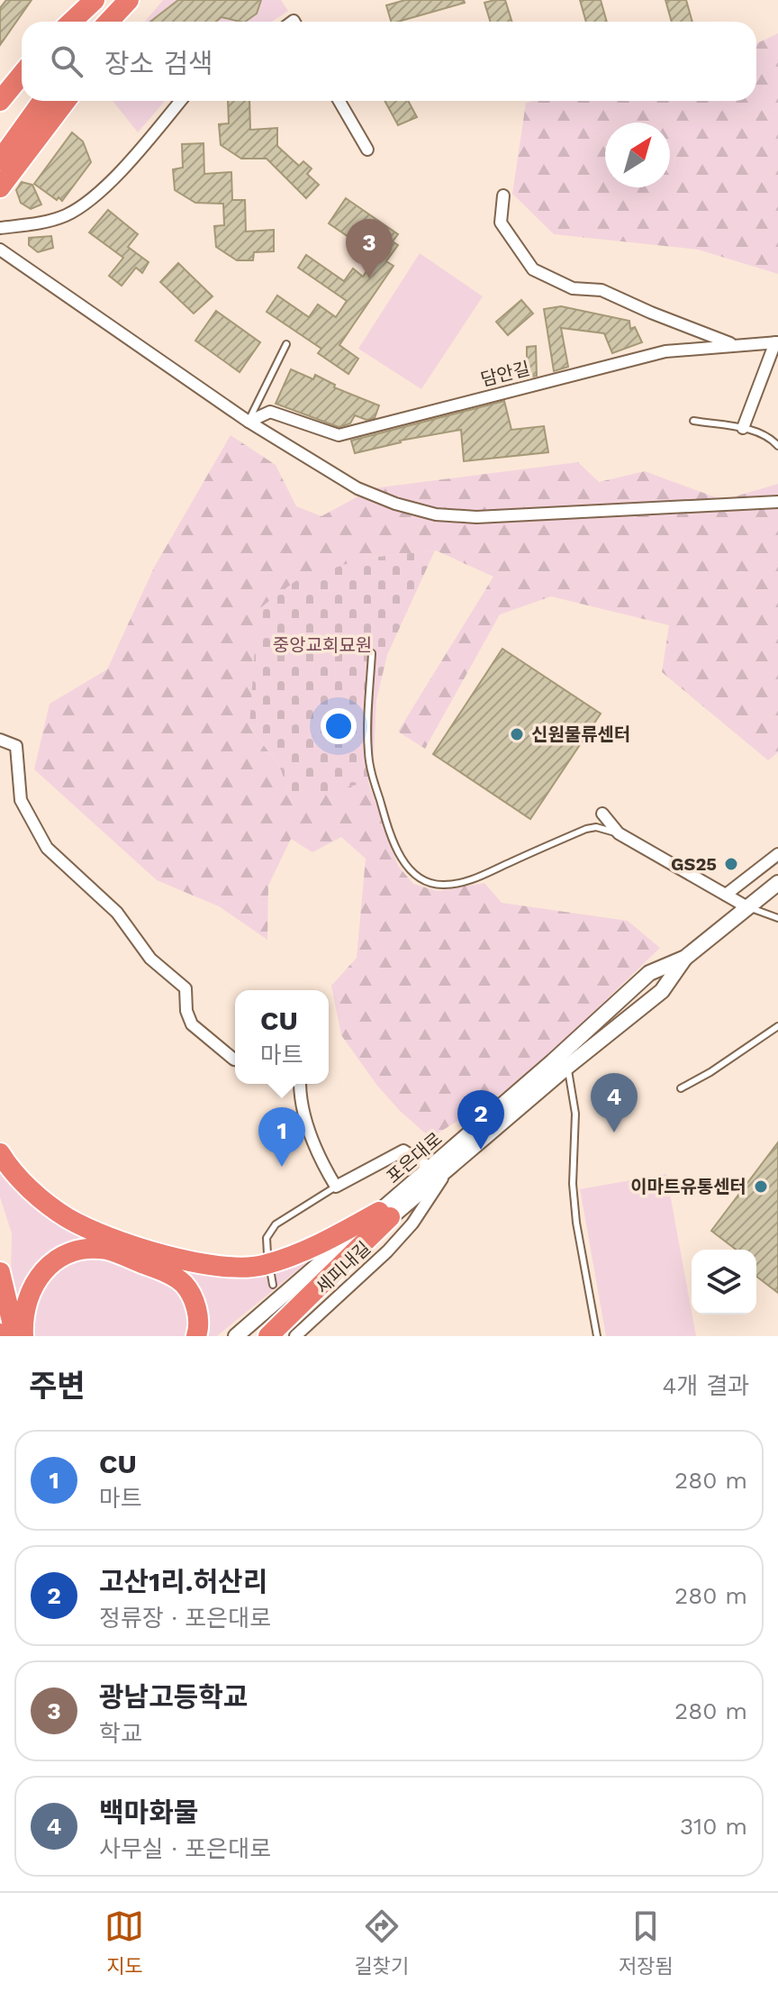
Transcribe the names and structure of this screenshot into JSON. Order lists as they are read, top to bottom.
{
  "streets": {
    "street": ["담안길", "포은대로", "세피내길"]
  },
  "crossings": [
    ["포은대로", "세피내길"]
  ],
  "parks": ["중앙교회묘원"],
  "places": ["신원물류센터", "GS25", "이마트유통센터"],
  "north": "top right",
  "page": {
    "search": "장소 검색",
    "pins": [
      "3",
      "4",
      "2",
      "1"
    ],
    "popup": ["CU", "마트"],
    "heading": ["주변", "4개 결과"],
    "list": [
      {
        "mark": "1",
        "name": "CU",
        "note": "마트",
        "value": "280 m"
      },
      {
        "mark": "2",
        "name": "고산1리.허산리",
        "note": "정류장 · 포은대로",
        "value": "280 m"
      },
      {
        "mark": "3",
        "name": "광남고등학교",
        "note": "학교",
        "value": "280 m"
      },
      {
        "mark": "4",
        "name": "백마화물",
        "note": "사무실 · 포은대로",
        "value": "310 m"
      }
    ],
    "nav": ["지도", "길찾기", "저장됨"]
  }
}
